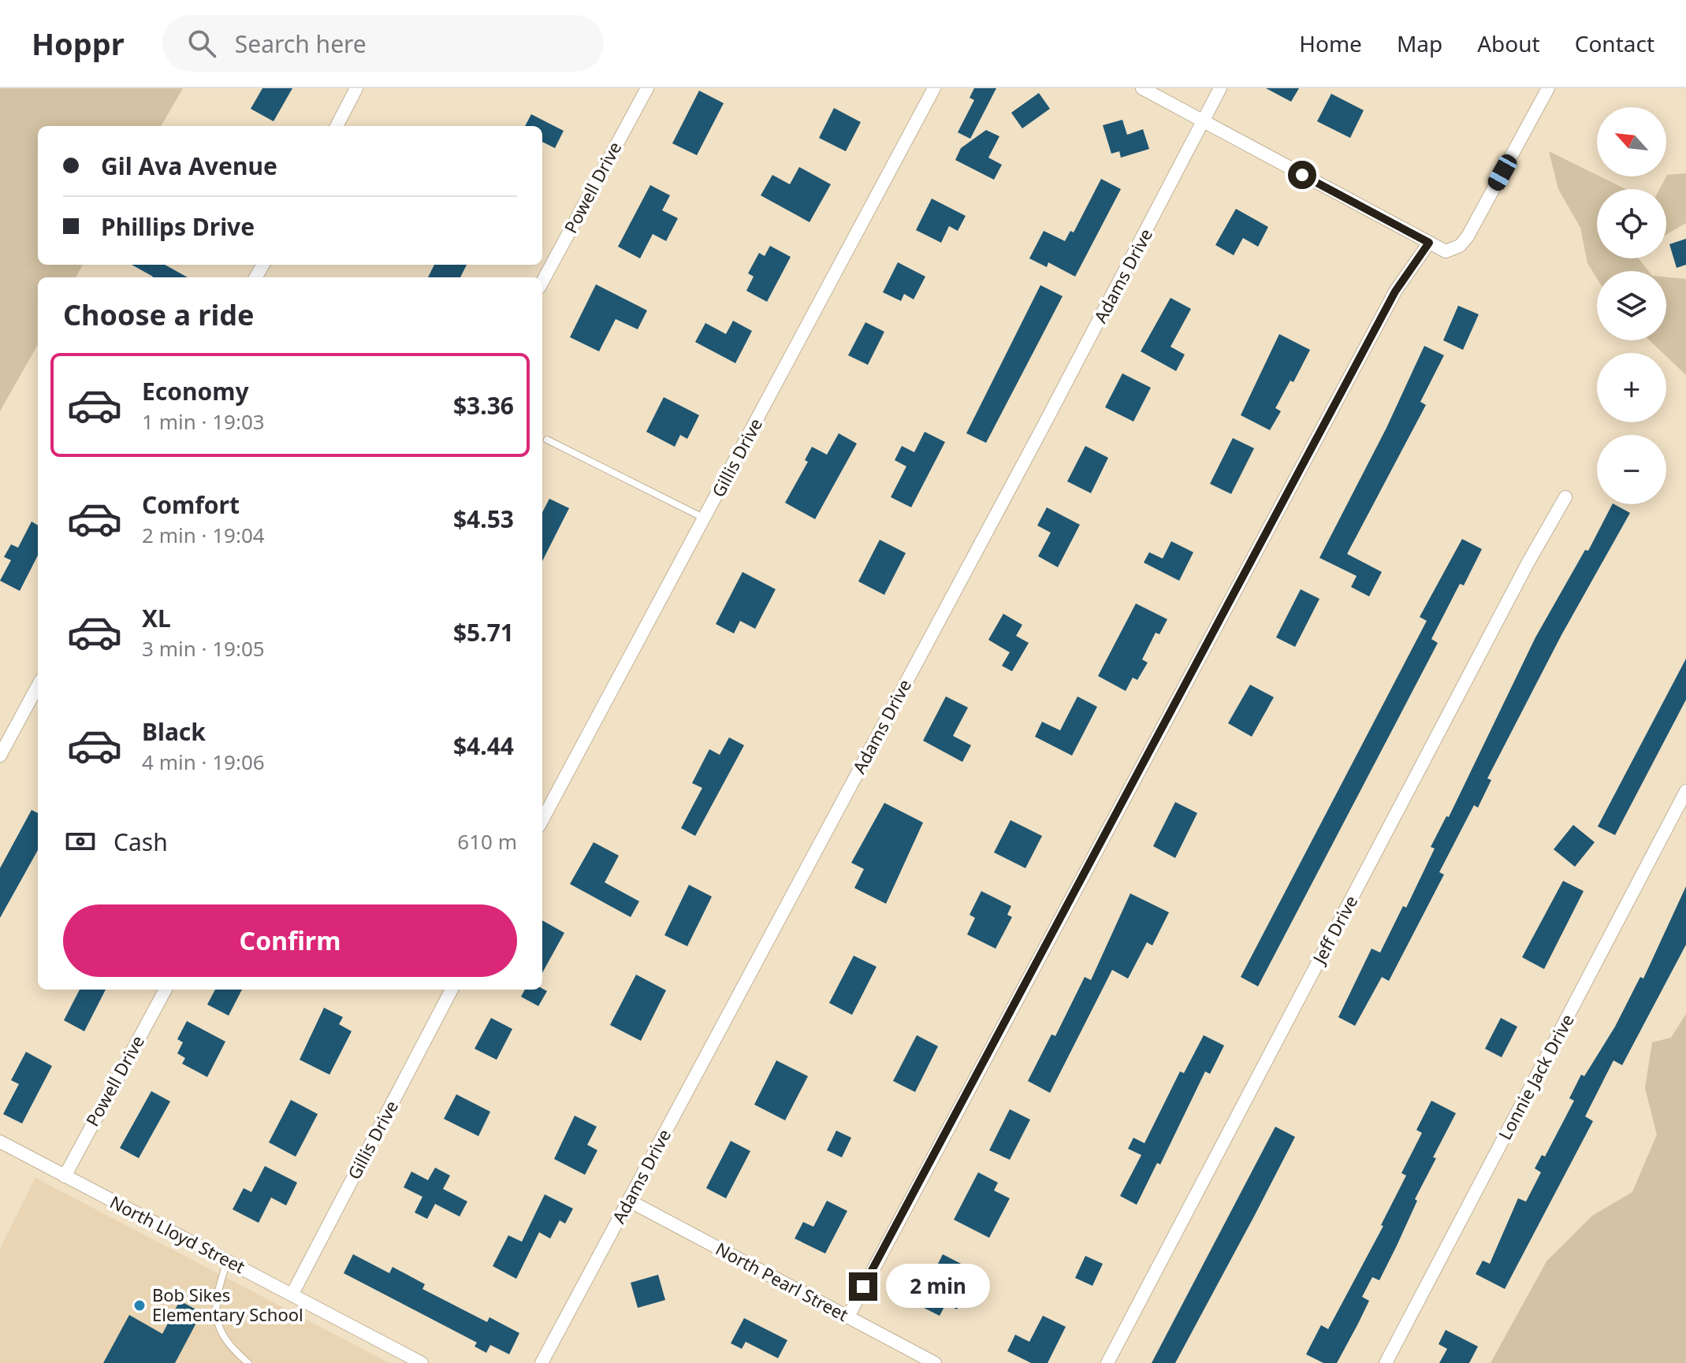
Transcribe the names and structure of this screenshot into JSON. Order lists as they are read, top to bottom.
{
  "streets": {
    "street": [
      "Powell Drive",
      "Adams Drive",
      "Gillis Drive",
      "Jeff Drive",
      "Lonnie Jack Drive",
      "North Lloyd Street",
      "North Pearl Street"
    ]
  },
  "crossings": [
    ["Powell Drive", "North Lloyd Street"],
    ["Adams Drive", "North Pearl Street"],
    ["Gillis Drive", "North Lloyd Street"]
  ],
  "places": ["Bob Sikes Elementary School"],
  "north": "top left",
  "page": {
    "header": "Hoppr",
    "search": "Search here",
    "nav": [
      "Home",
      "Map",
      "About",
      "Contact"
    ],
    "map_buttons": ["+", "−"],
    "banner": ["Gil Ava Avenue", "Phillips Drive"],
    "heading": "Choose a ride",
    "list": [
      {
        "name": "Economy",
        "note": "1 min · 19:03",
        "value": "$3.36"
      },
      {
        "name": "Comfort",
        "note": "2 min · 19:04",
        "value": "$4.53"
      },
      {
        "name": "XL",
        "note": "3 min · 19:05",
        "value": "$5.71"
      },
      {
        "name": "Black",
        "note": "4 min · 19:06",
        "value": "$4.44"
      }
    ],
    "pay": ["Cash", "610 m"],
    "buttons": "Confirm",
    "bubble": "2 min"
  }
}
